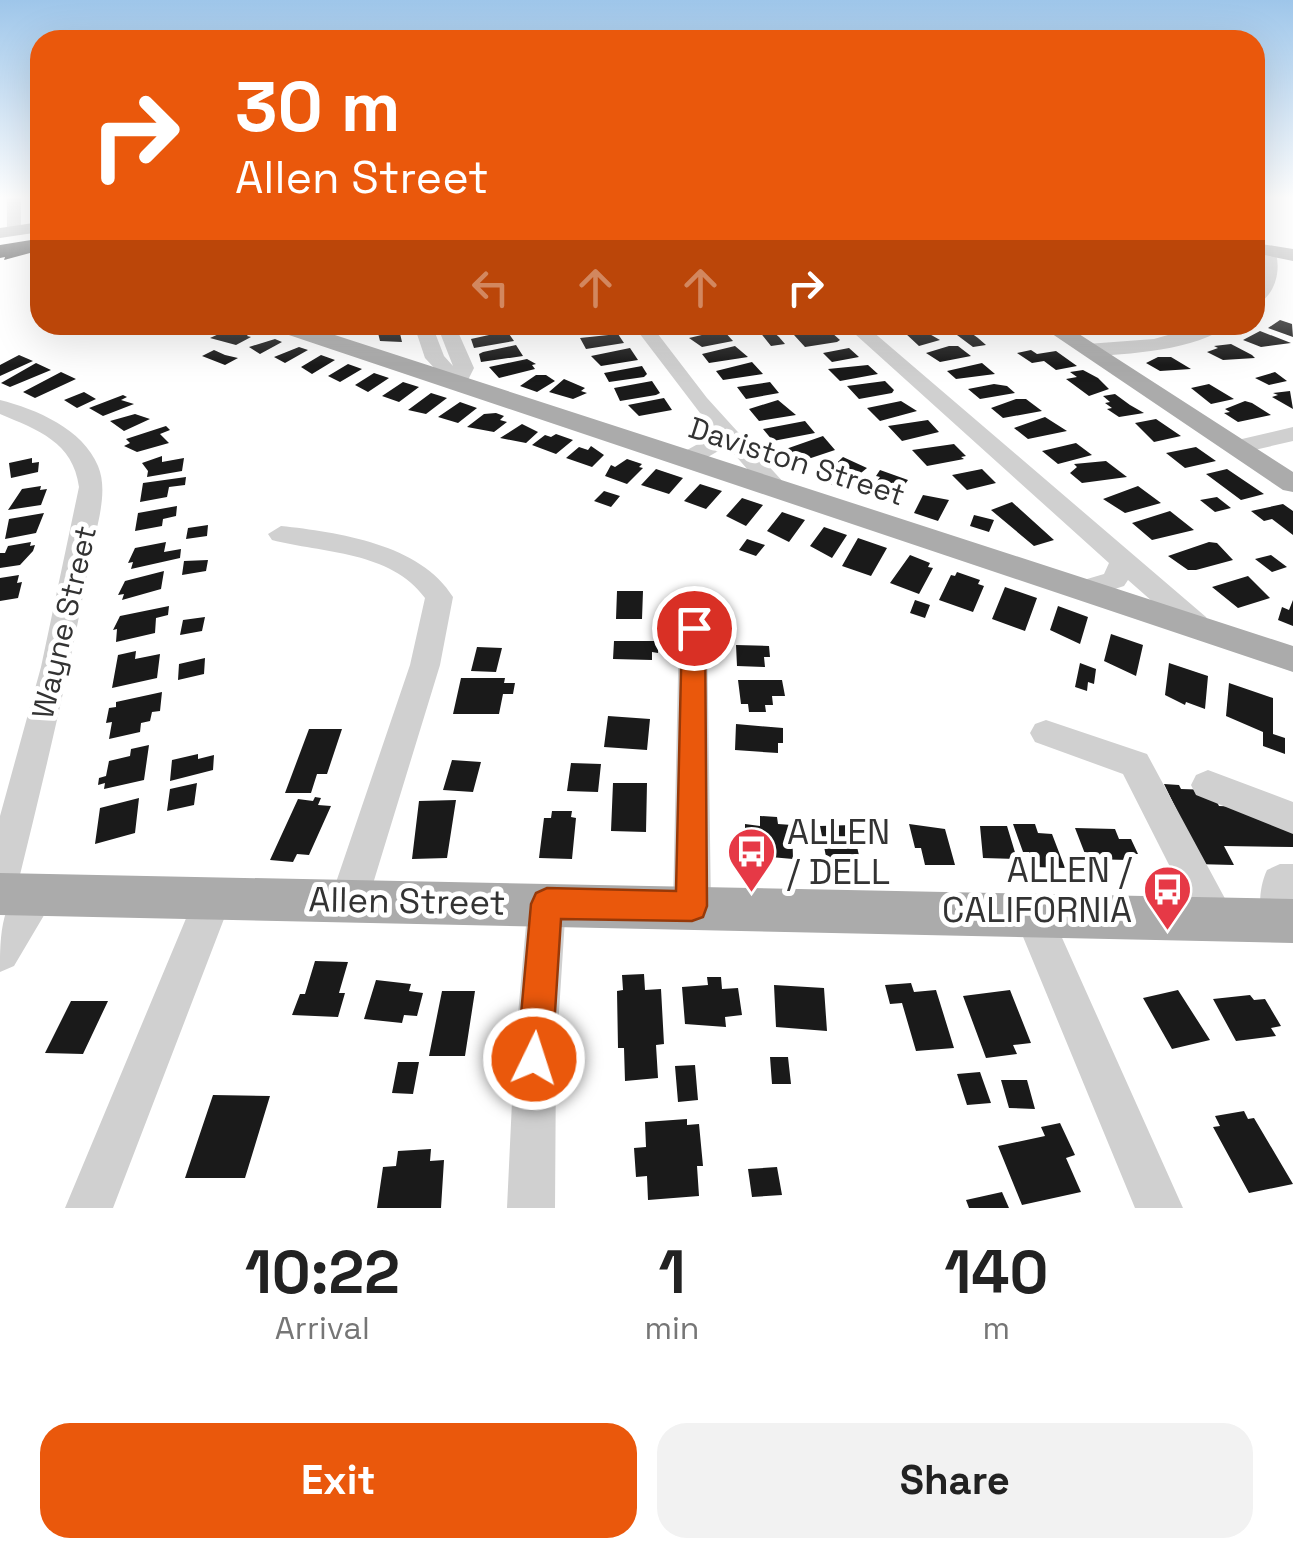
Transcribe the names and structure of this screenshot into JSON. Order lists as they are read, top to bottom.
{
  "streets": {
    "main road": ["Daviston Street", "Allen Street"],
    "street": ["Wayne Street"]
  },
  "crossings": [
    ["Wayne Street", "Allen Street"]
  ],
  "places": {
    "bus stop": ["ALLEN / DELL", "ALLEN / CALIFORNIA"]
  },
  "page": {
    "turn": ["30 m", "Allen Street"],
    "eta": [
      "10:22",
      "Arrival",
      "1",
      "min",
      "140",
      "m"
    ],
    "buttons": ["Exit", "Share"]
  }
}
